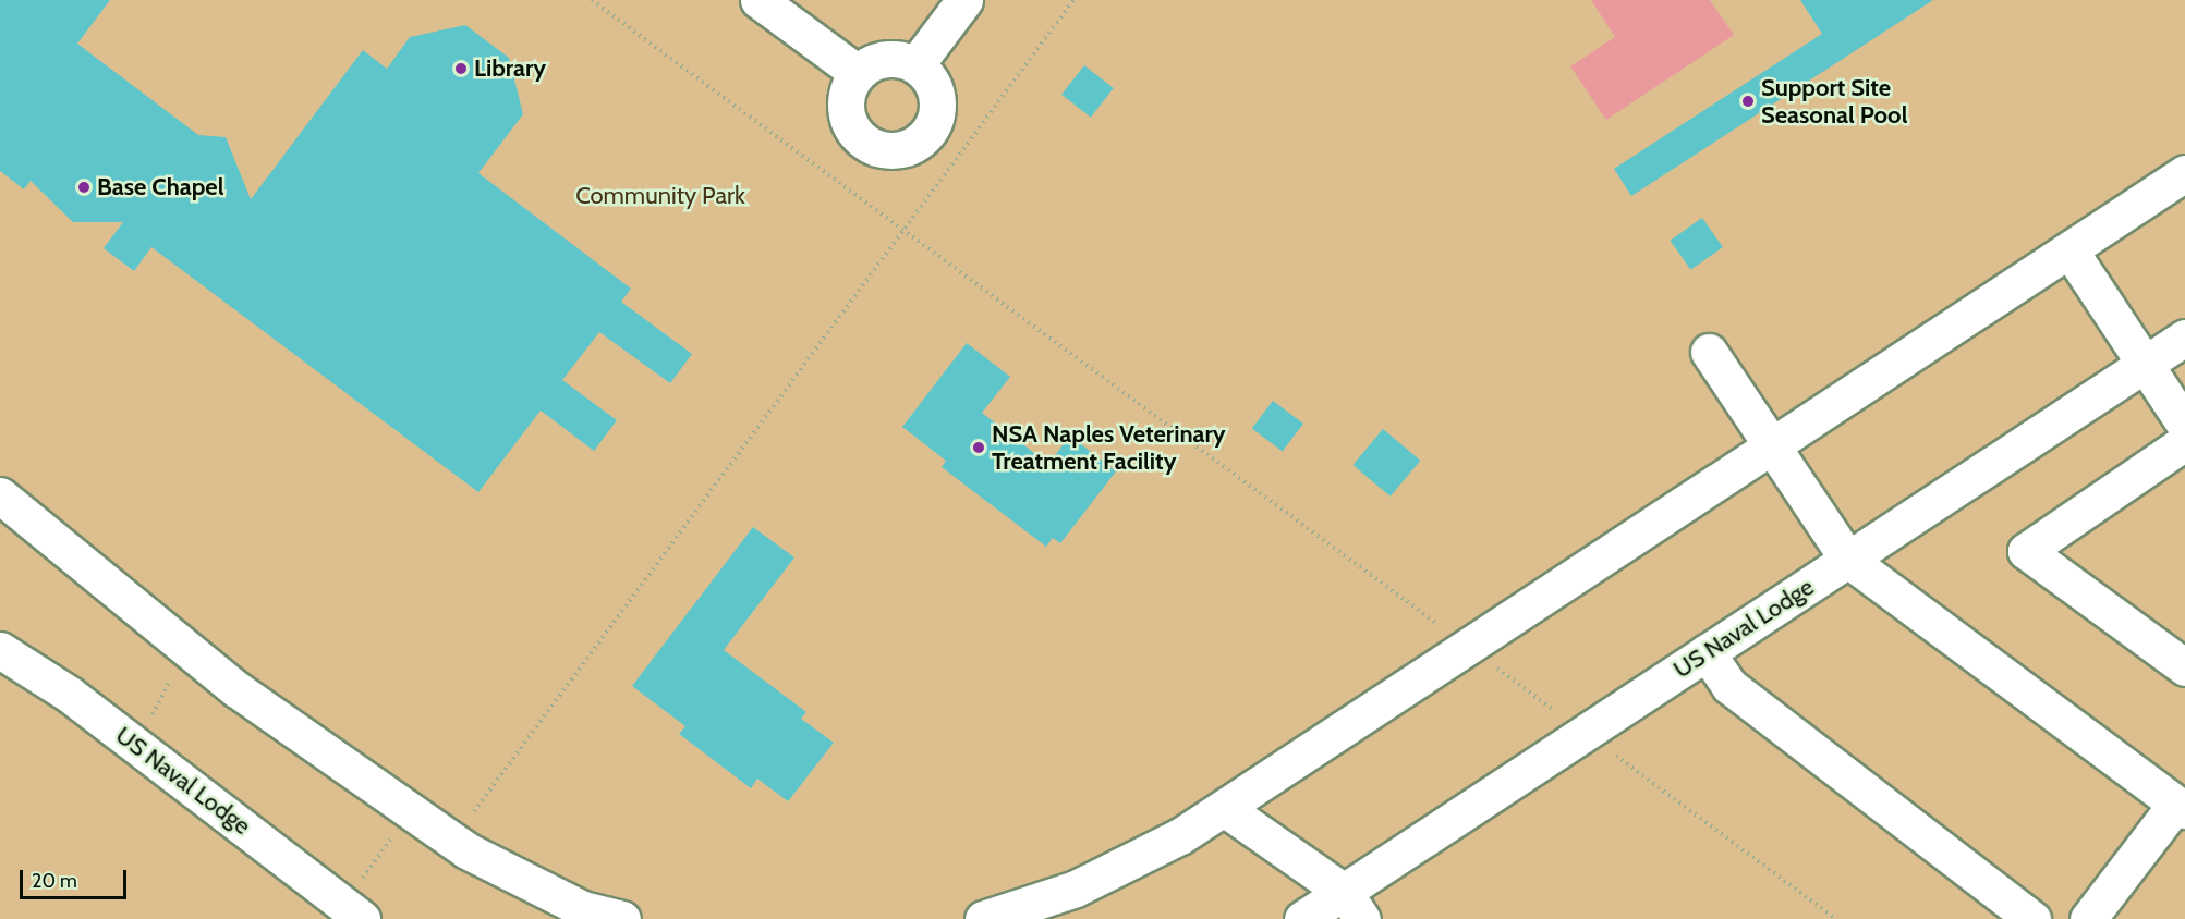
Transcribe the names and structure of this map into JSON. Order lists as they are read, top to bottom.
{
  "streets": {
    "street": ["US Naval Lodge"]
  },
  "parks": ["Community Park"],
  "places": [
    "Library",
    "Support Site Seasonal Pool",
    "Base Chapel",
    "NSA Naples Veterinary Treatment Facility"
  ],
  "scale_bar": "20 m"
}
